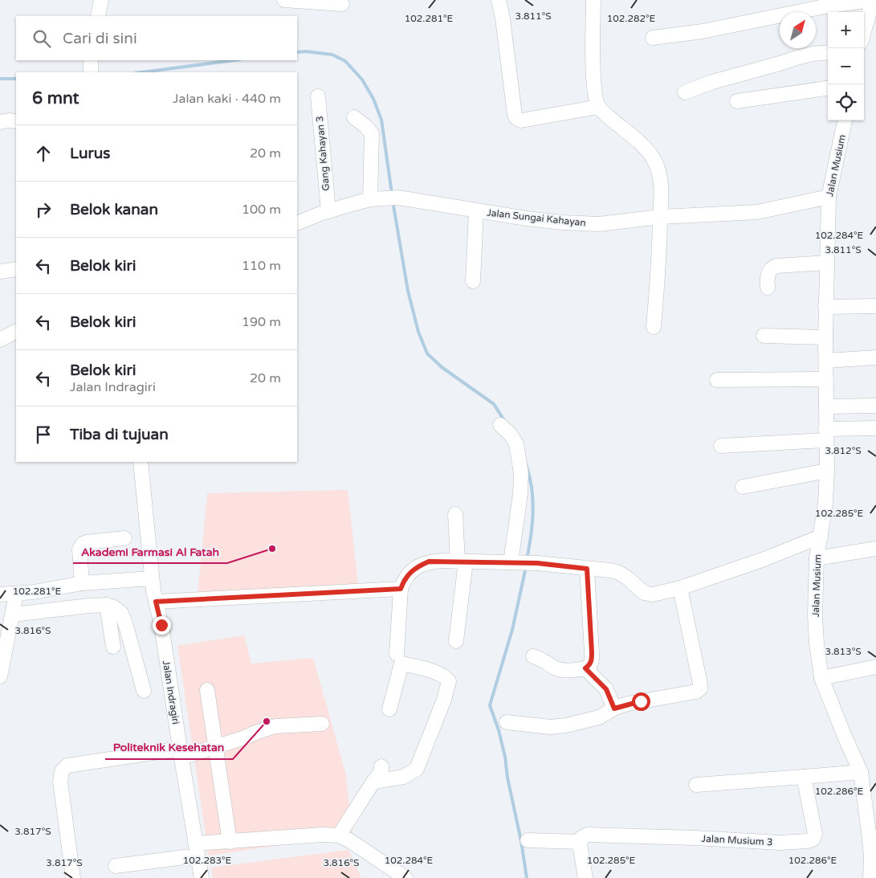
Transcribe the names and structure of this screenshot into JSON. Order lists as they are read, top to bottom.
{
  "streets": {
    "street": [
      "Gang Kahayan 3",
      "Jalan Musium",
      "Jalan Sungai Kahayan",
      "Jalan Indragiri",
      "Jalan Musium 3"
    ]
  },
  "crossings": [
    ["Gang Kahayan 3", "Jalan Sungai Kahayan"],
    ["Jalan Musium", "Jalan Sungai Kahayan"]
  ],
  "places": ["Akademi Farmasi Al Fatah", "Politeknik Kesehatan"],
  "north": "top right",
  "page": {
    "map_buttons": ["+", "−"],
    "search": "Cari di sini",
    "heading": ["6 mnt", "Jalan kaki · 440 m"],
    "list": [
      ["Lurus", "20 m"],
      ["Belok kanan", "100 m"],
      ["Belok kiri", "110 m"],
      ["Belok kiri", "190 m"],
      ["Belok kiri", "Jalan Indragiri", "20 m"],
      "Tiba di tujuan"
    ]
  },
  "coordinates": [
    "3.811°S",
    "102.281°E",
    "102.282°E",
    "102.284°E",
    "3.812°S",
    "102.285°E",
    "3.816°S",
    "3.813°S",
    "102.286°E",
    "3.817°S",
    "102.283°E"
  ]
}
